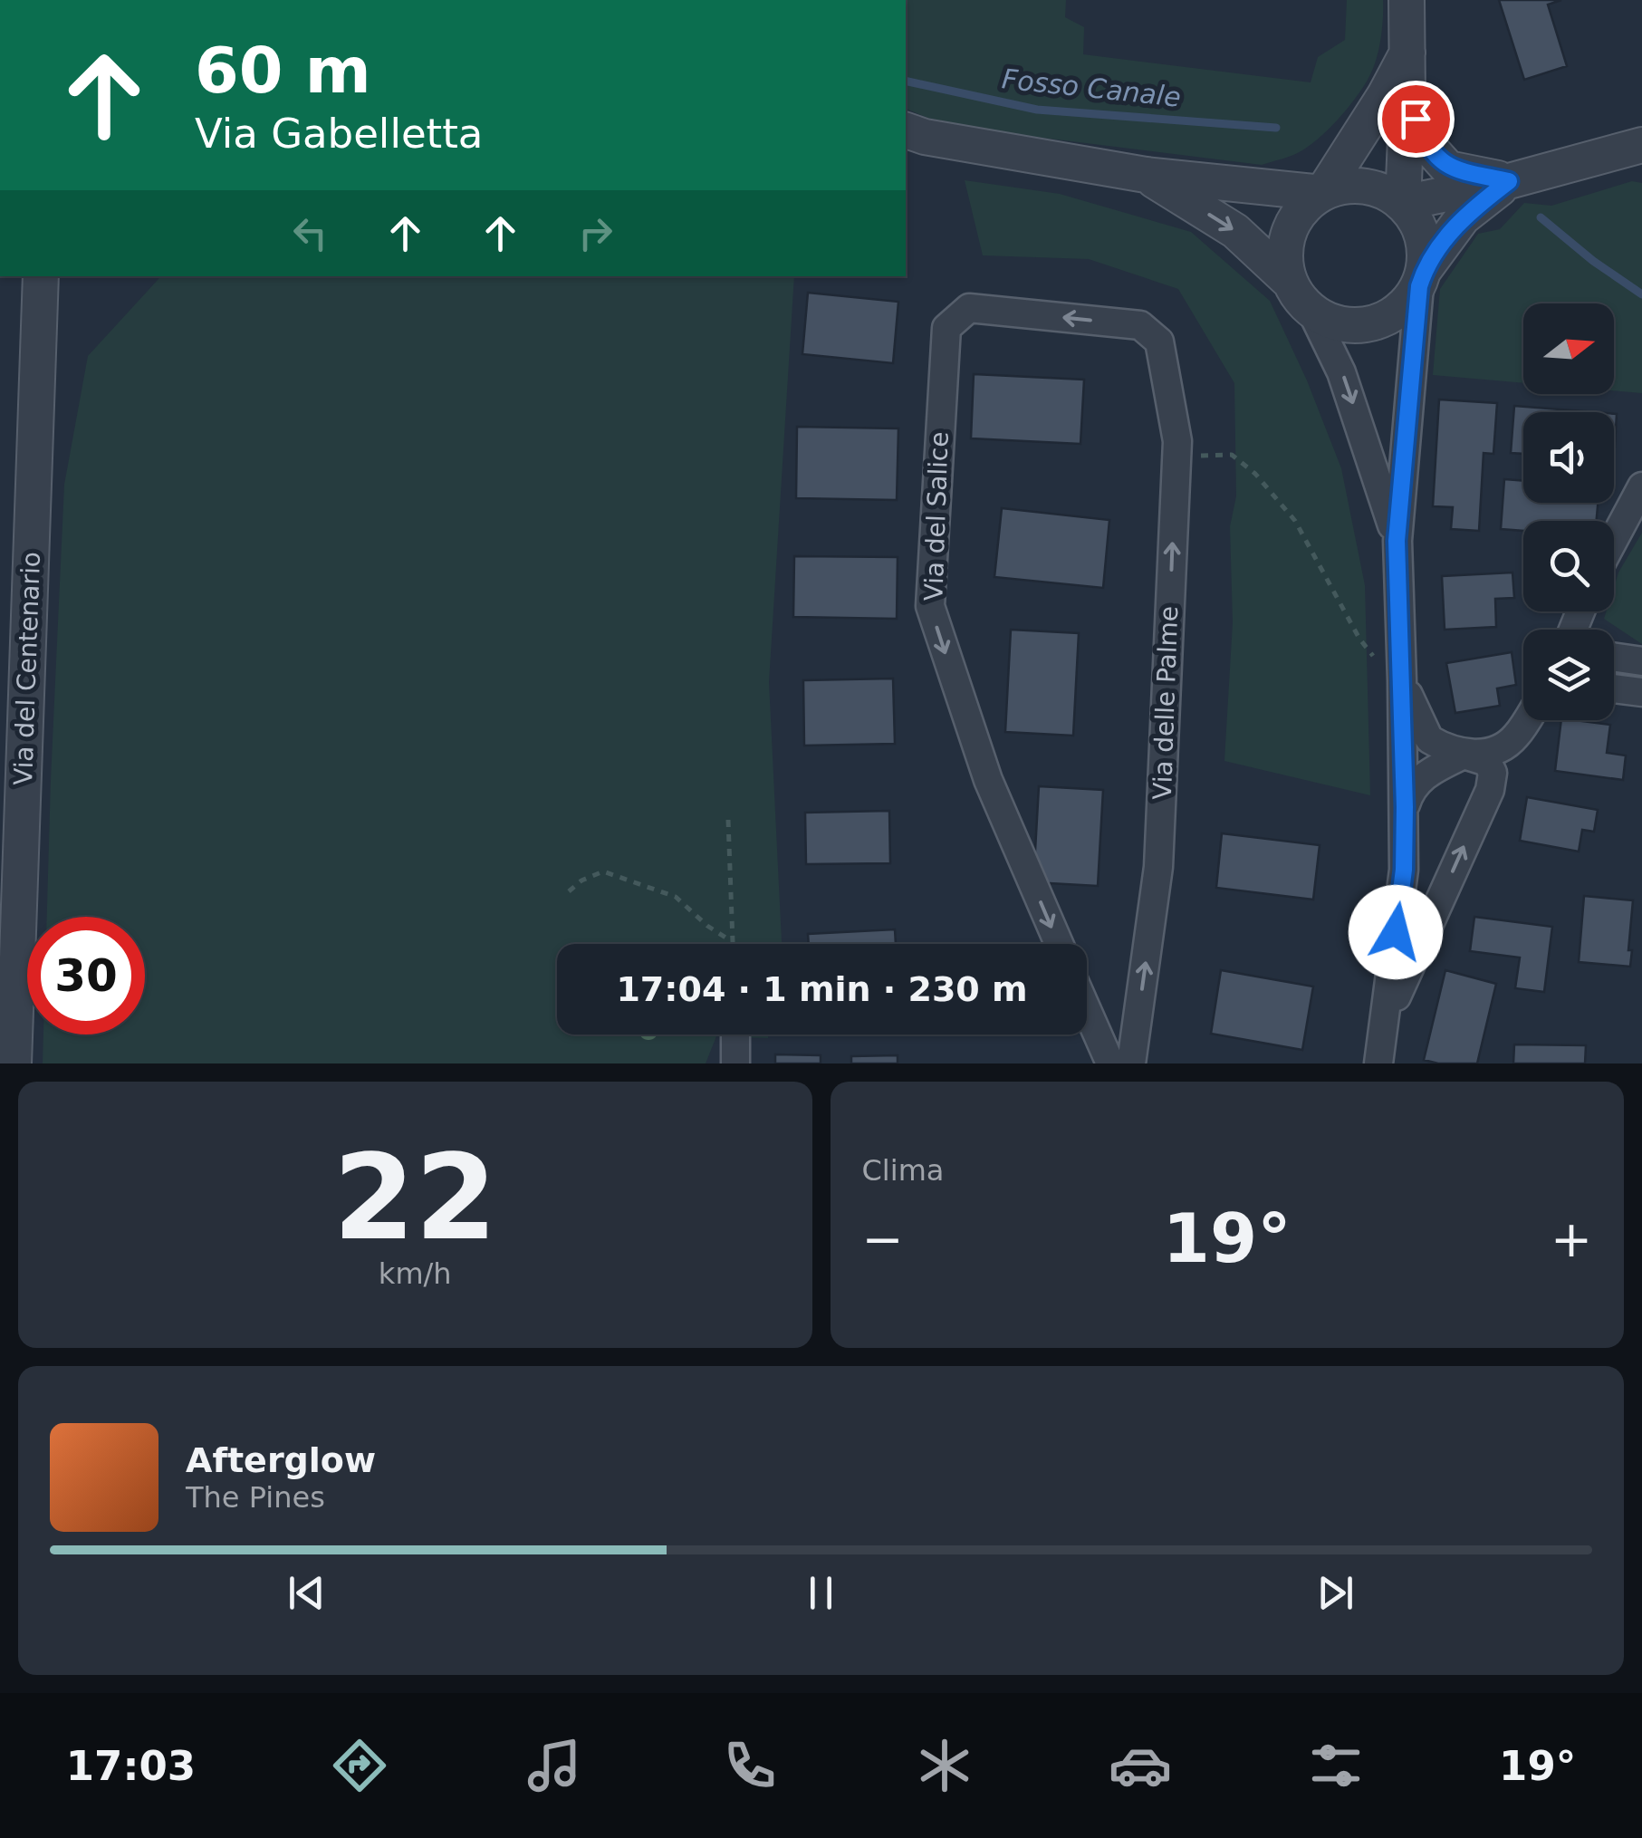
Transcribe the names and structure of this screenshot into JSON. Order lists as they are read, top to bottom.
{
  "streets": {
    "street": ["Via del Salice", "Via del Centenario", "Via delle Palme"]
  },
  "crossings": [
    ["Via del Salice", "Via delle Palme"]
  ],
  "water": ["Fosso Canale"],
  "north": "right",
  "page": {
    "turn": ["60 m", "Via Gabelletta"],
    "limit": "30",
    "trip": "17:04 · 1 min · 230 m",
    "tile": [
      ["22", "km/h"],
      "Clima"
    ],
    "heat": ["−", "19°", "+"],
    "song": ["Afterglow", "The Pines"],
    "tabs": ["17:03", "19°"]
  }
}
